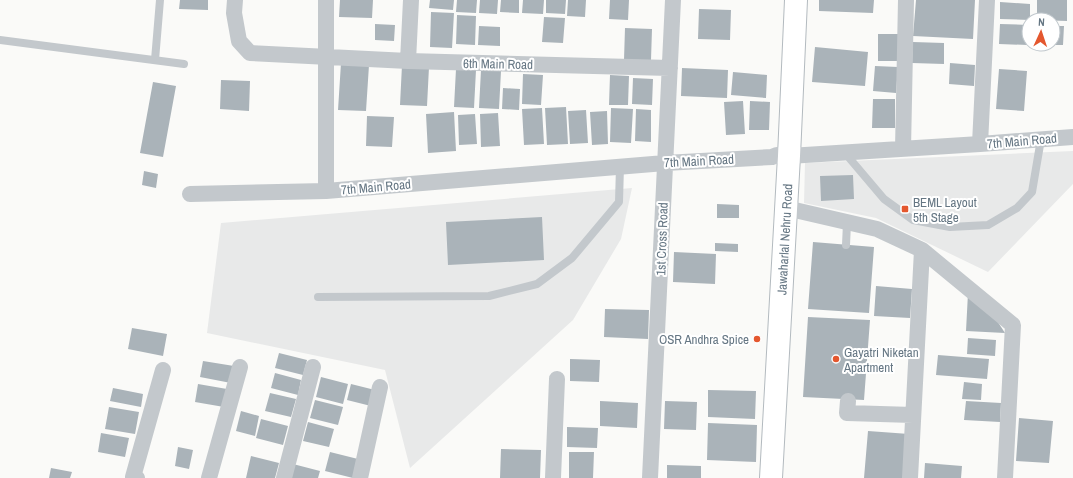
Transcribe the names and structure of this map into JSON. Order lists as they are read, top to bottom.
{
  "streets": {
    "street": [
      "6th Main Road",
      "7th Main Road",
      "1st Cross Road",
      "Jawaharlal Nehru Road"
    ]
  },
  "crossings": [
    ["6th Main Road", "1st Cross Road"],
    ["7th Main Road", "1st Cross Road"],
    ["7th Main Road", "Jawaharlal Nehru Road"]
  ],
  "places": {
    "transit": ["BEML Layout 5th Stage"],
    "other": ["OSR Andhra Spice", "Gayatri Niketan Apartment"]
  },
  "north": "top"
}
